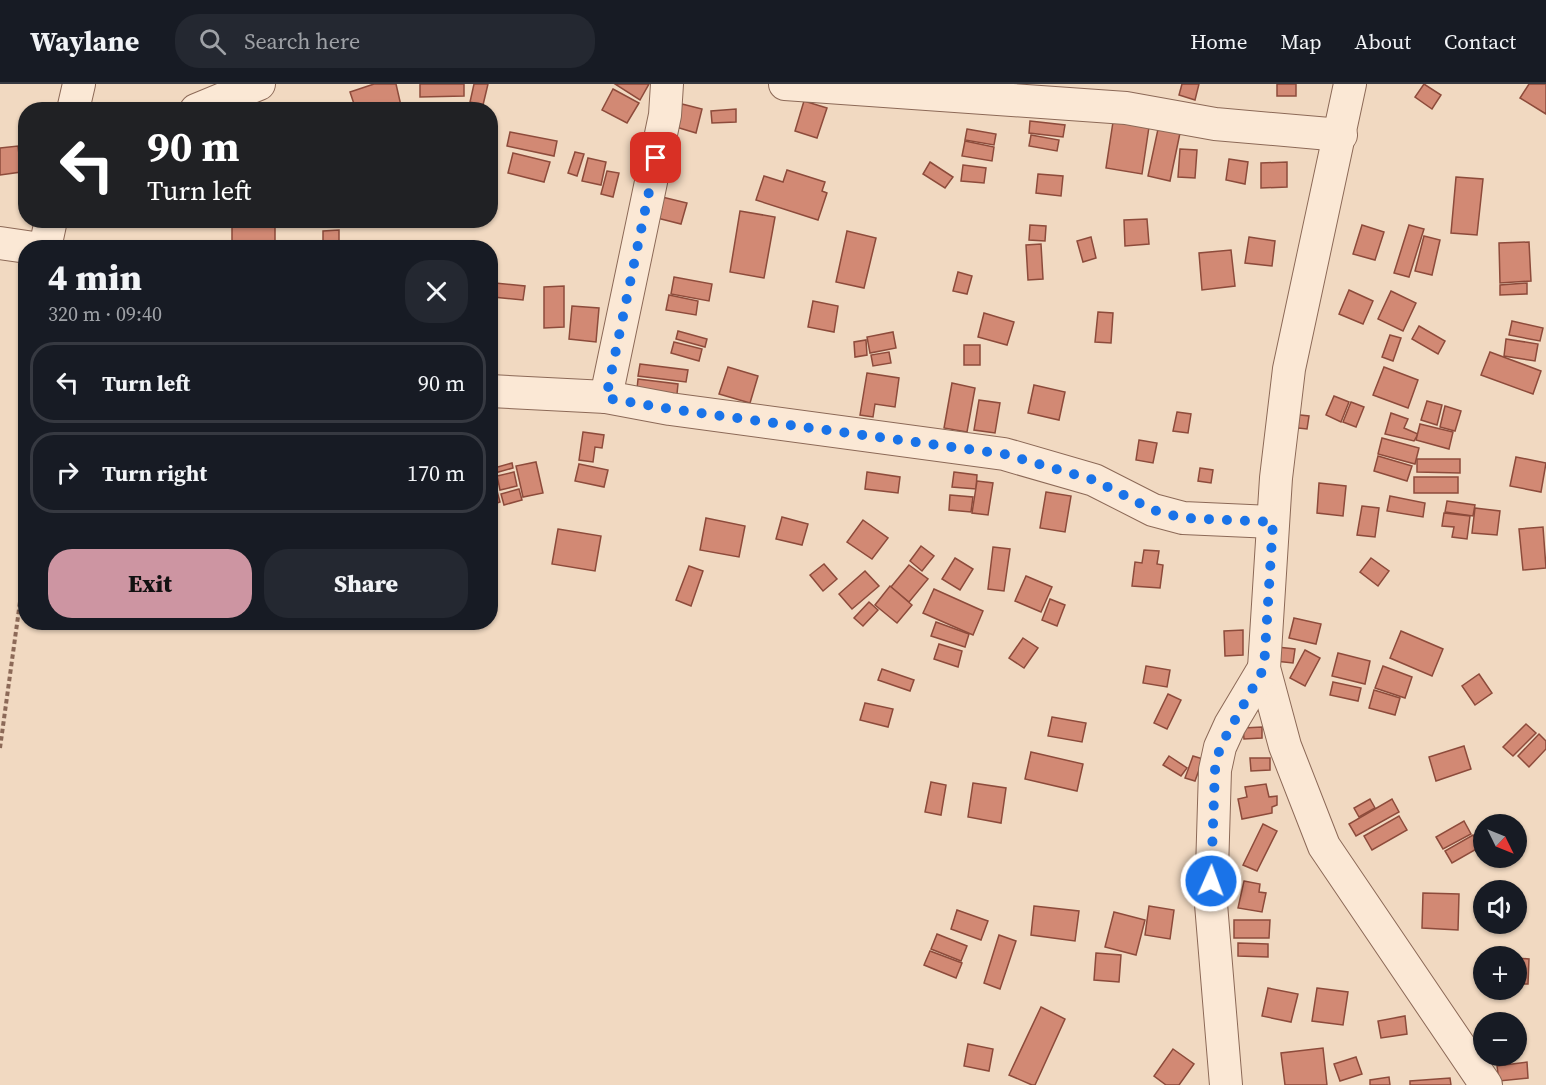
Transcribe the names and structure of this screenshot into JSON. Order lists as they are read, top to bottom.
{
  "north": "bottom right",
  "page": {
    "header": "Waylane",
    "search": "Search here",
    "nav": [
      "Home",
      "Map",
      "About",
      "Contact"
    ],
    "turn": ["90 m", "Turn left"],
    "heading": ["4 min", "320 m · 09:40"],
    "list": [
      {
        "name": "Turn left",
        "value": "90 m"
      },
      {
        "name": "Turn right",
        "value": "170 m"
      }
    ],
    "buttons": ["Exit", "Share"],
    "map_buttons": ["+", "−"]
  }
}
